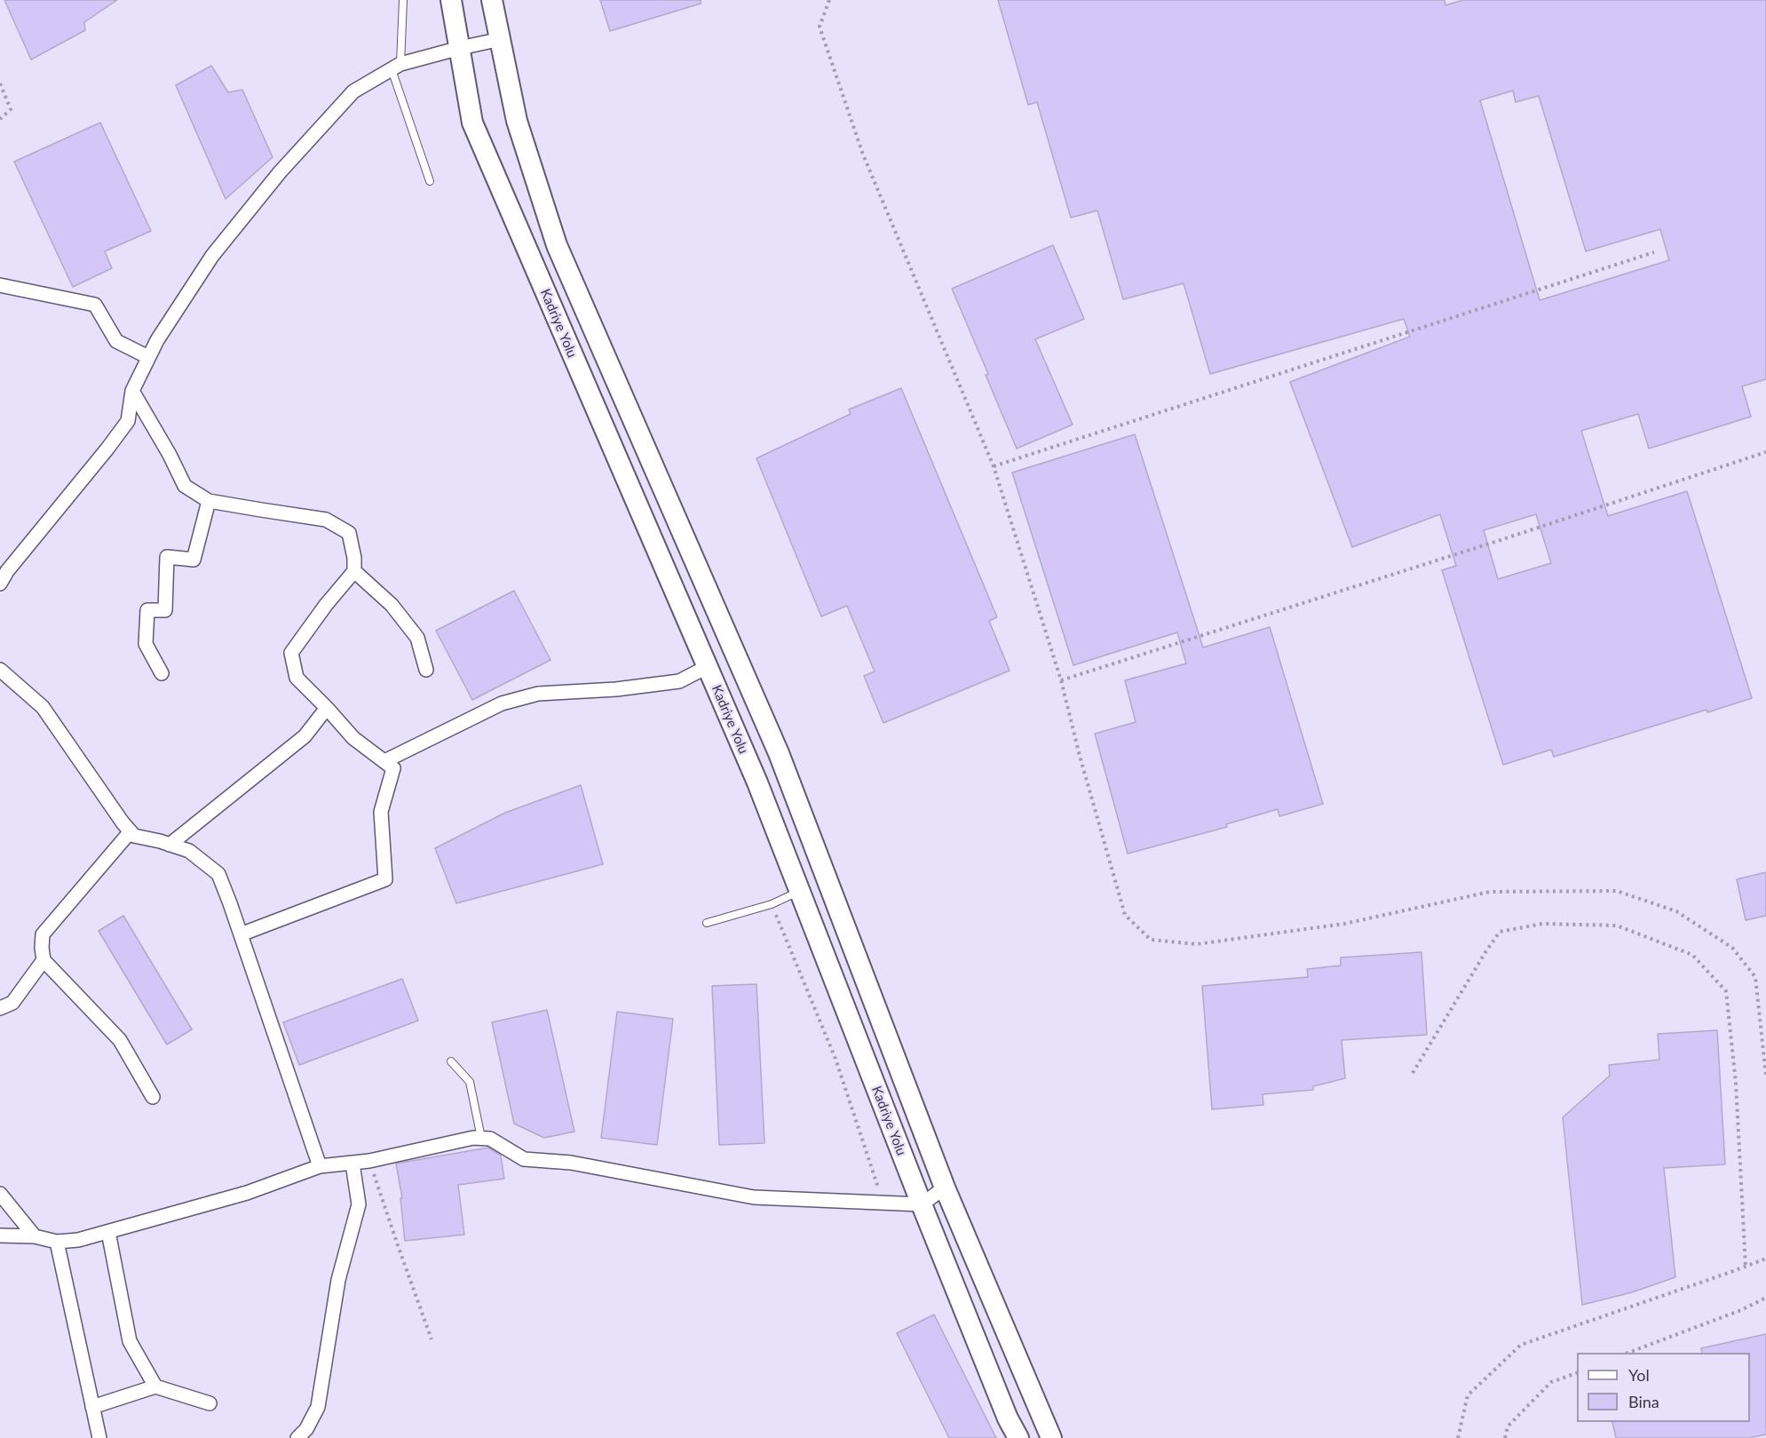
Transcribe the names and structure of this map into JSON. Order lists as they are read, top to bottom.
{
  "streets": {
    "main road": ["Kadriye Yolu"]
  },
  "legend": ["Yol", "Bina"]
}
